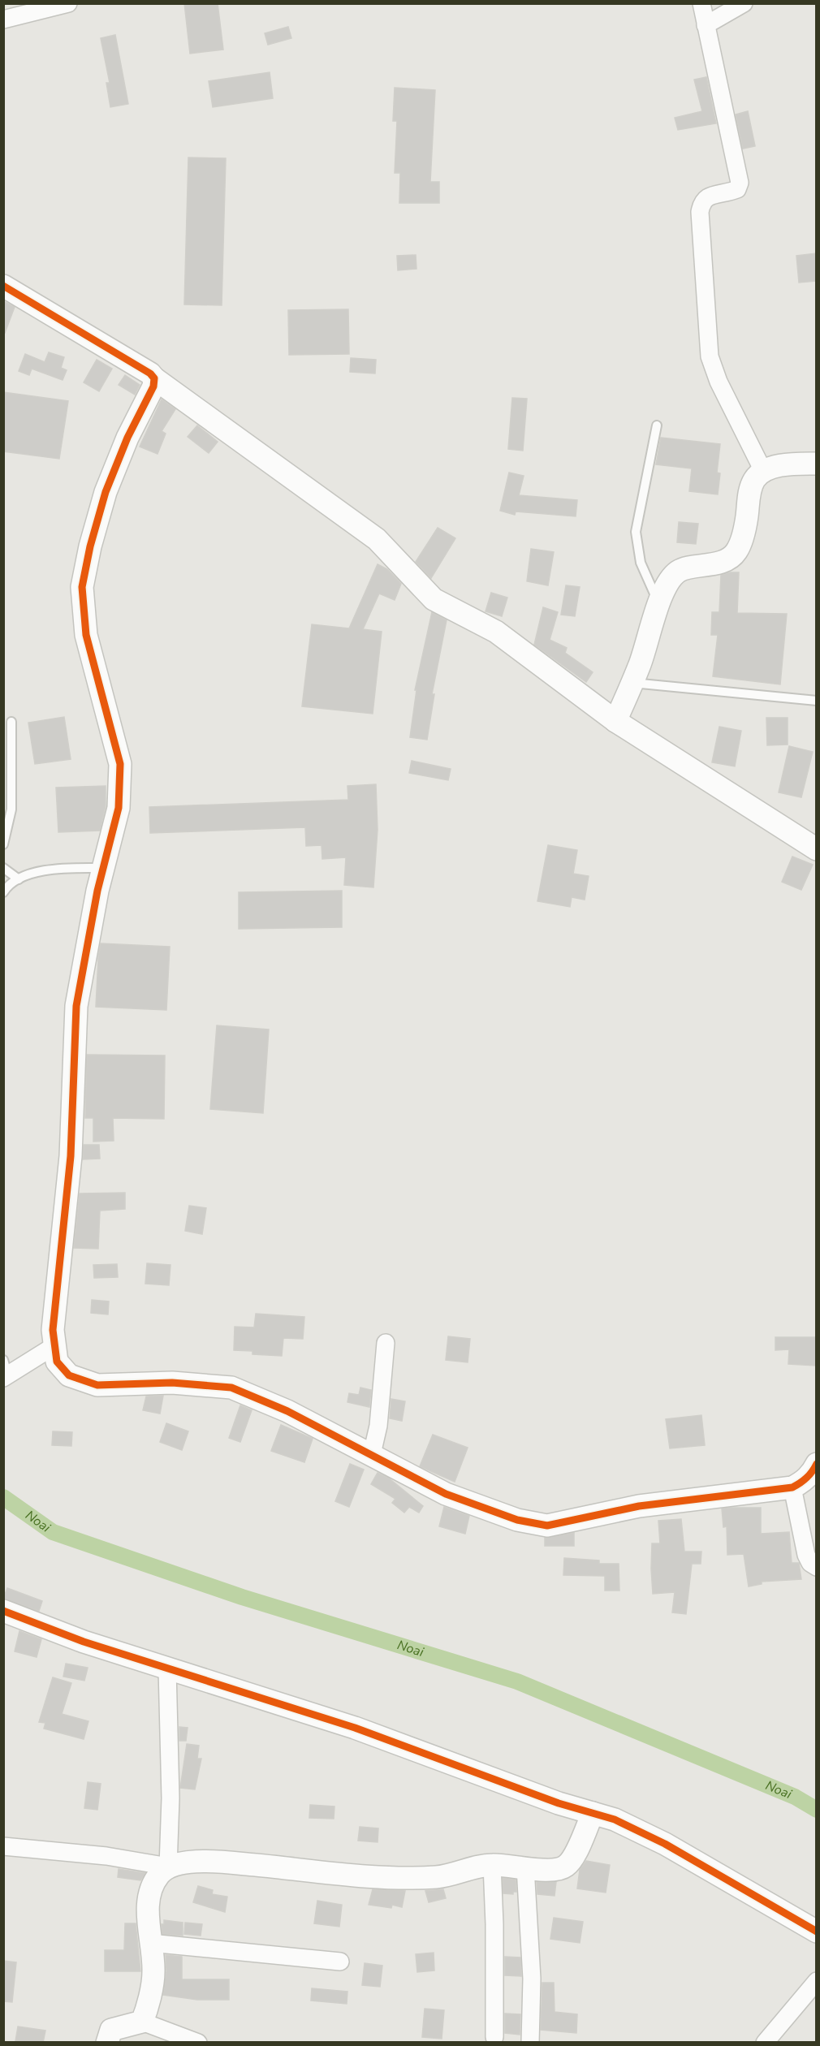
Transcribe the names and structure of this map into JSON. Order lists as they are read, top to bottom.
{
  "water": ["Noai"]
}
